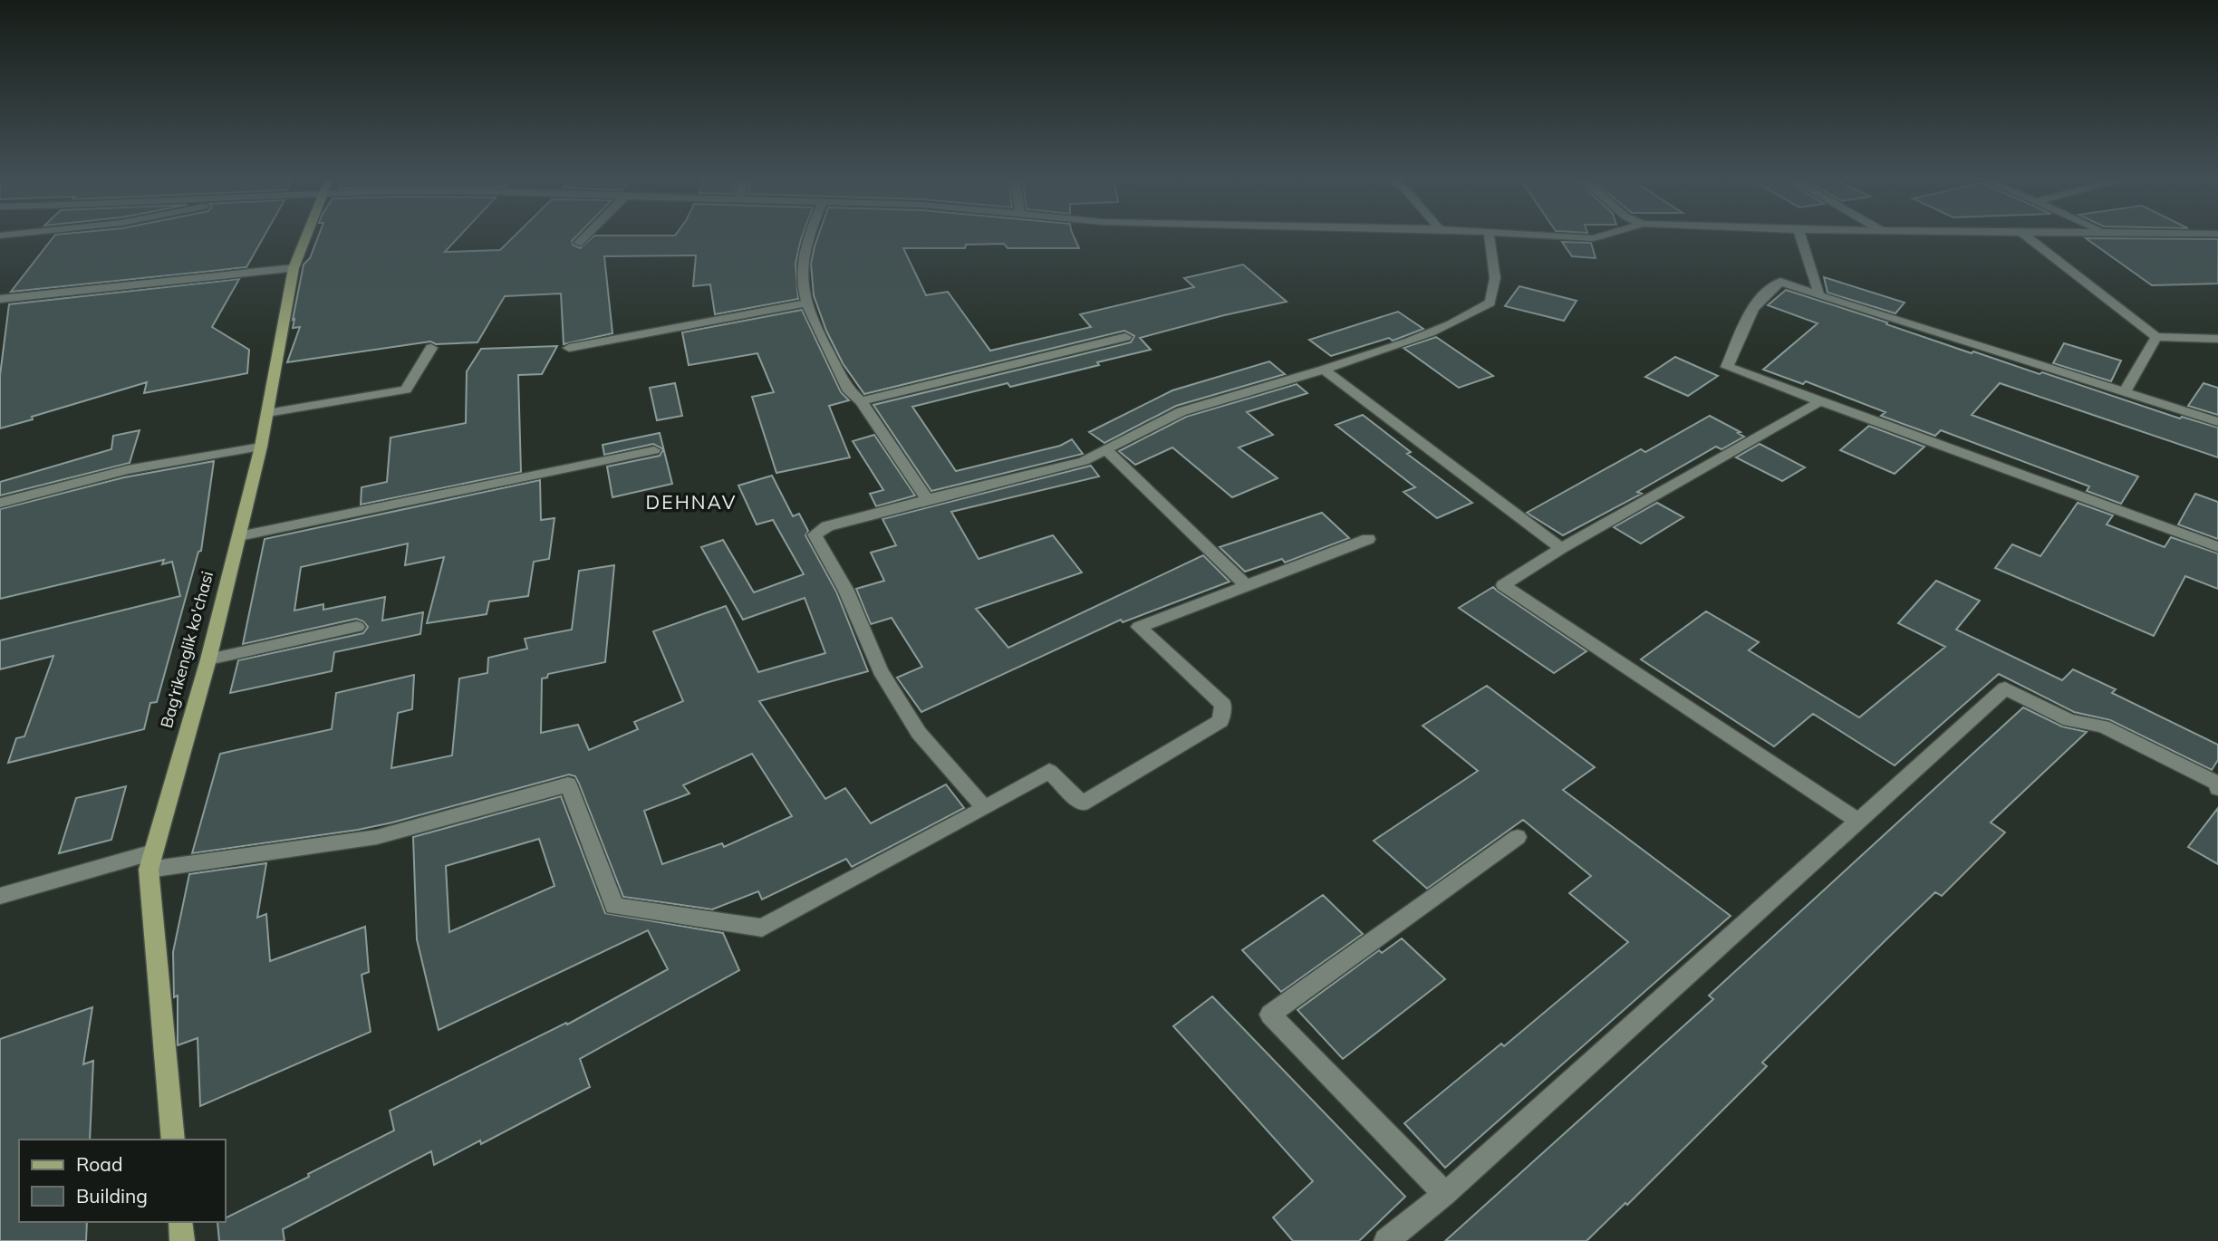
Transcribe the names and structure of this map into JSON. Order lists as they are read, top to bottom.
{
  "streets": {
    "main road": ["Bag'rikenglik ko'chasi"]
  },
  "districts": ["DEHNAV"],
  "legend": ["Road", "Building"]
}
